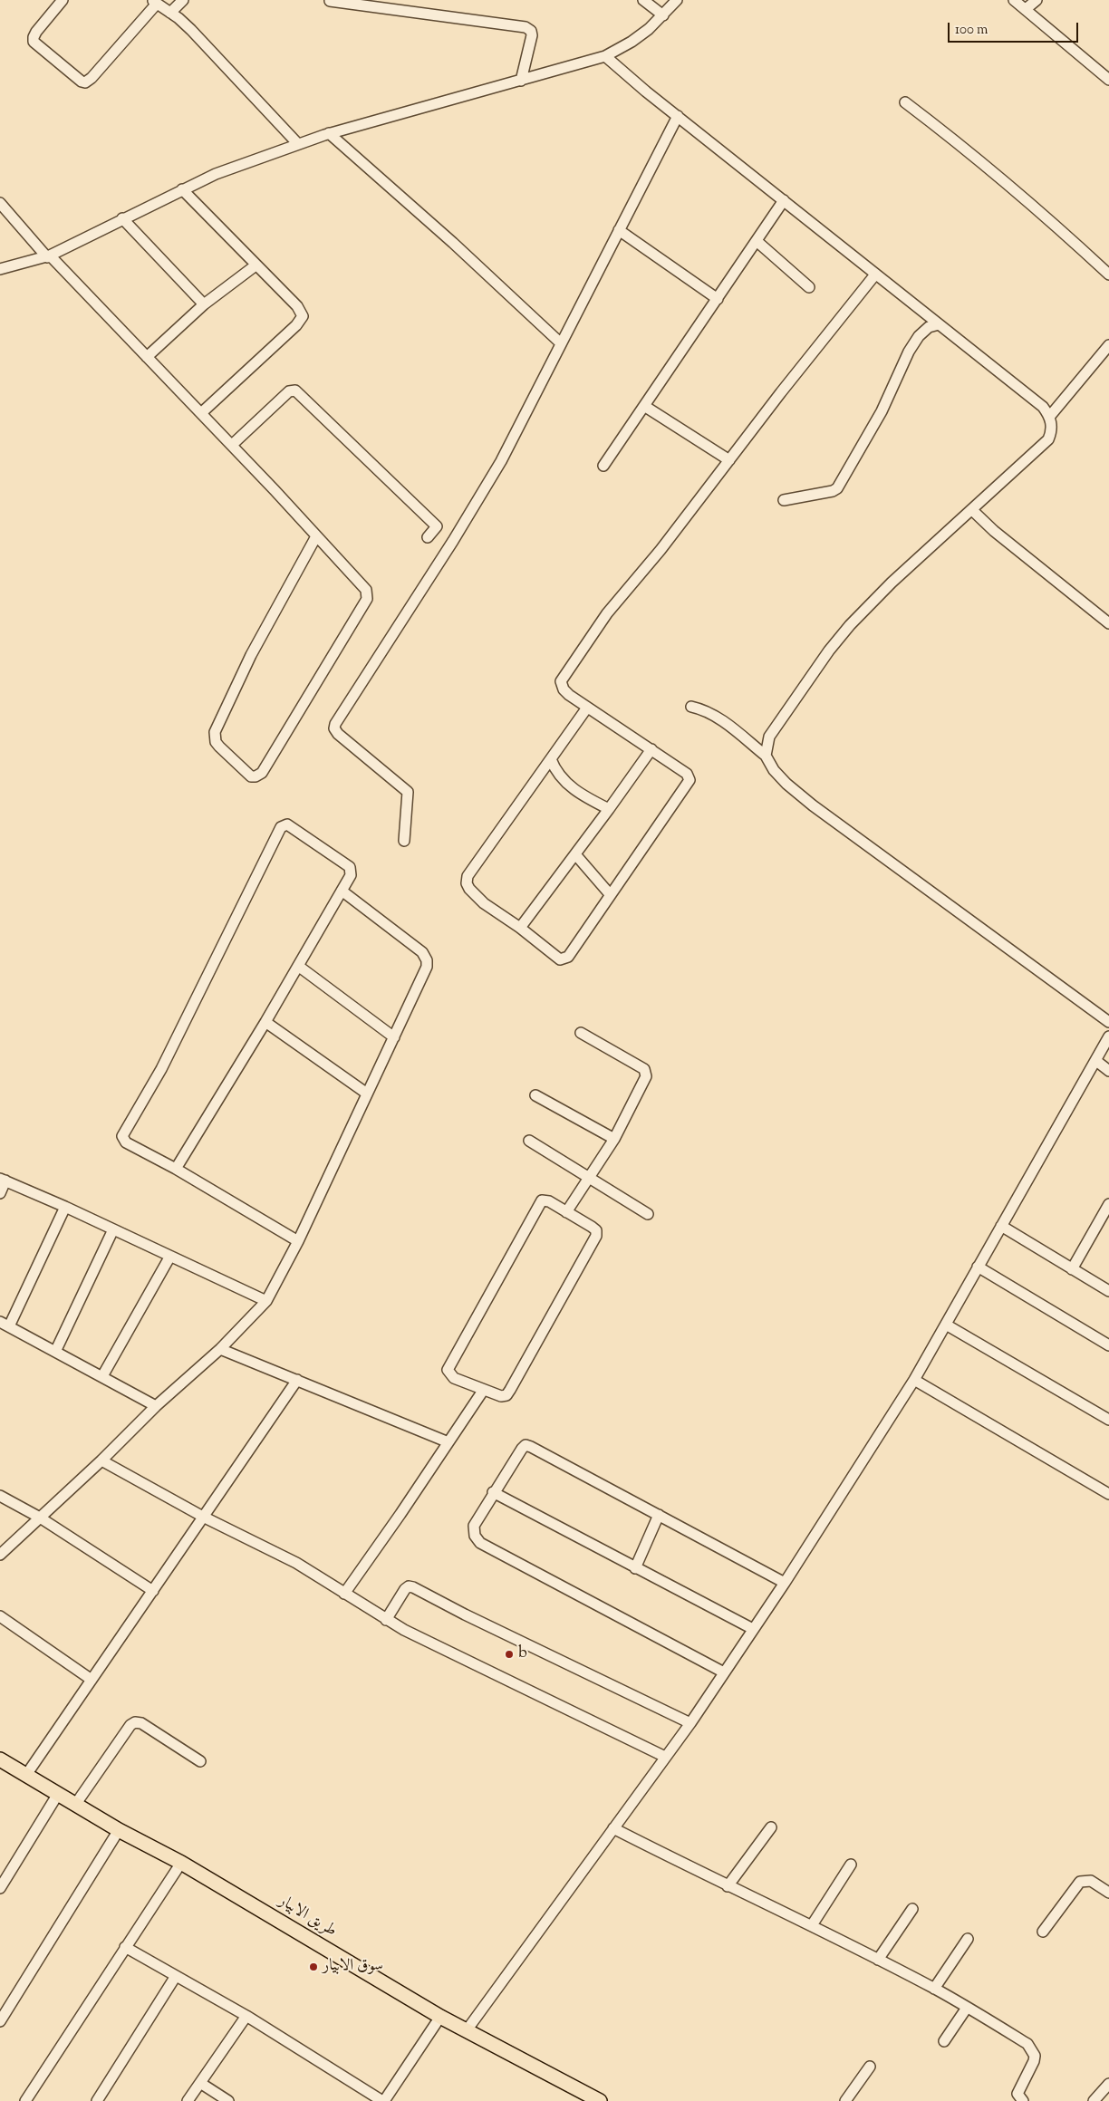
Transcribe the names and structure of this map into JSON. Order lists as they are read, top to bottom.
{
  "streets": {
    "main road": ["طريق الابيار"]
  },
  "places": ["b", "سوق الابيار"],
  "scale_bar": "100 m"
}
